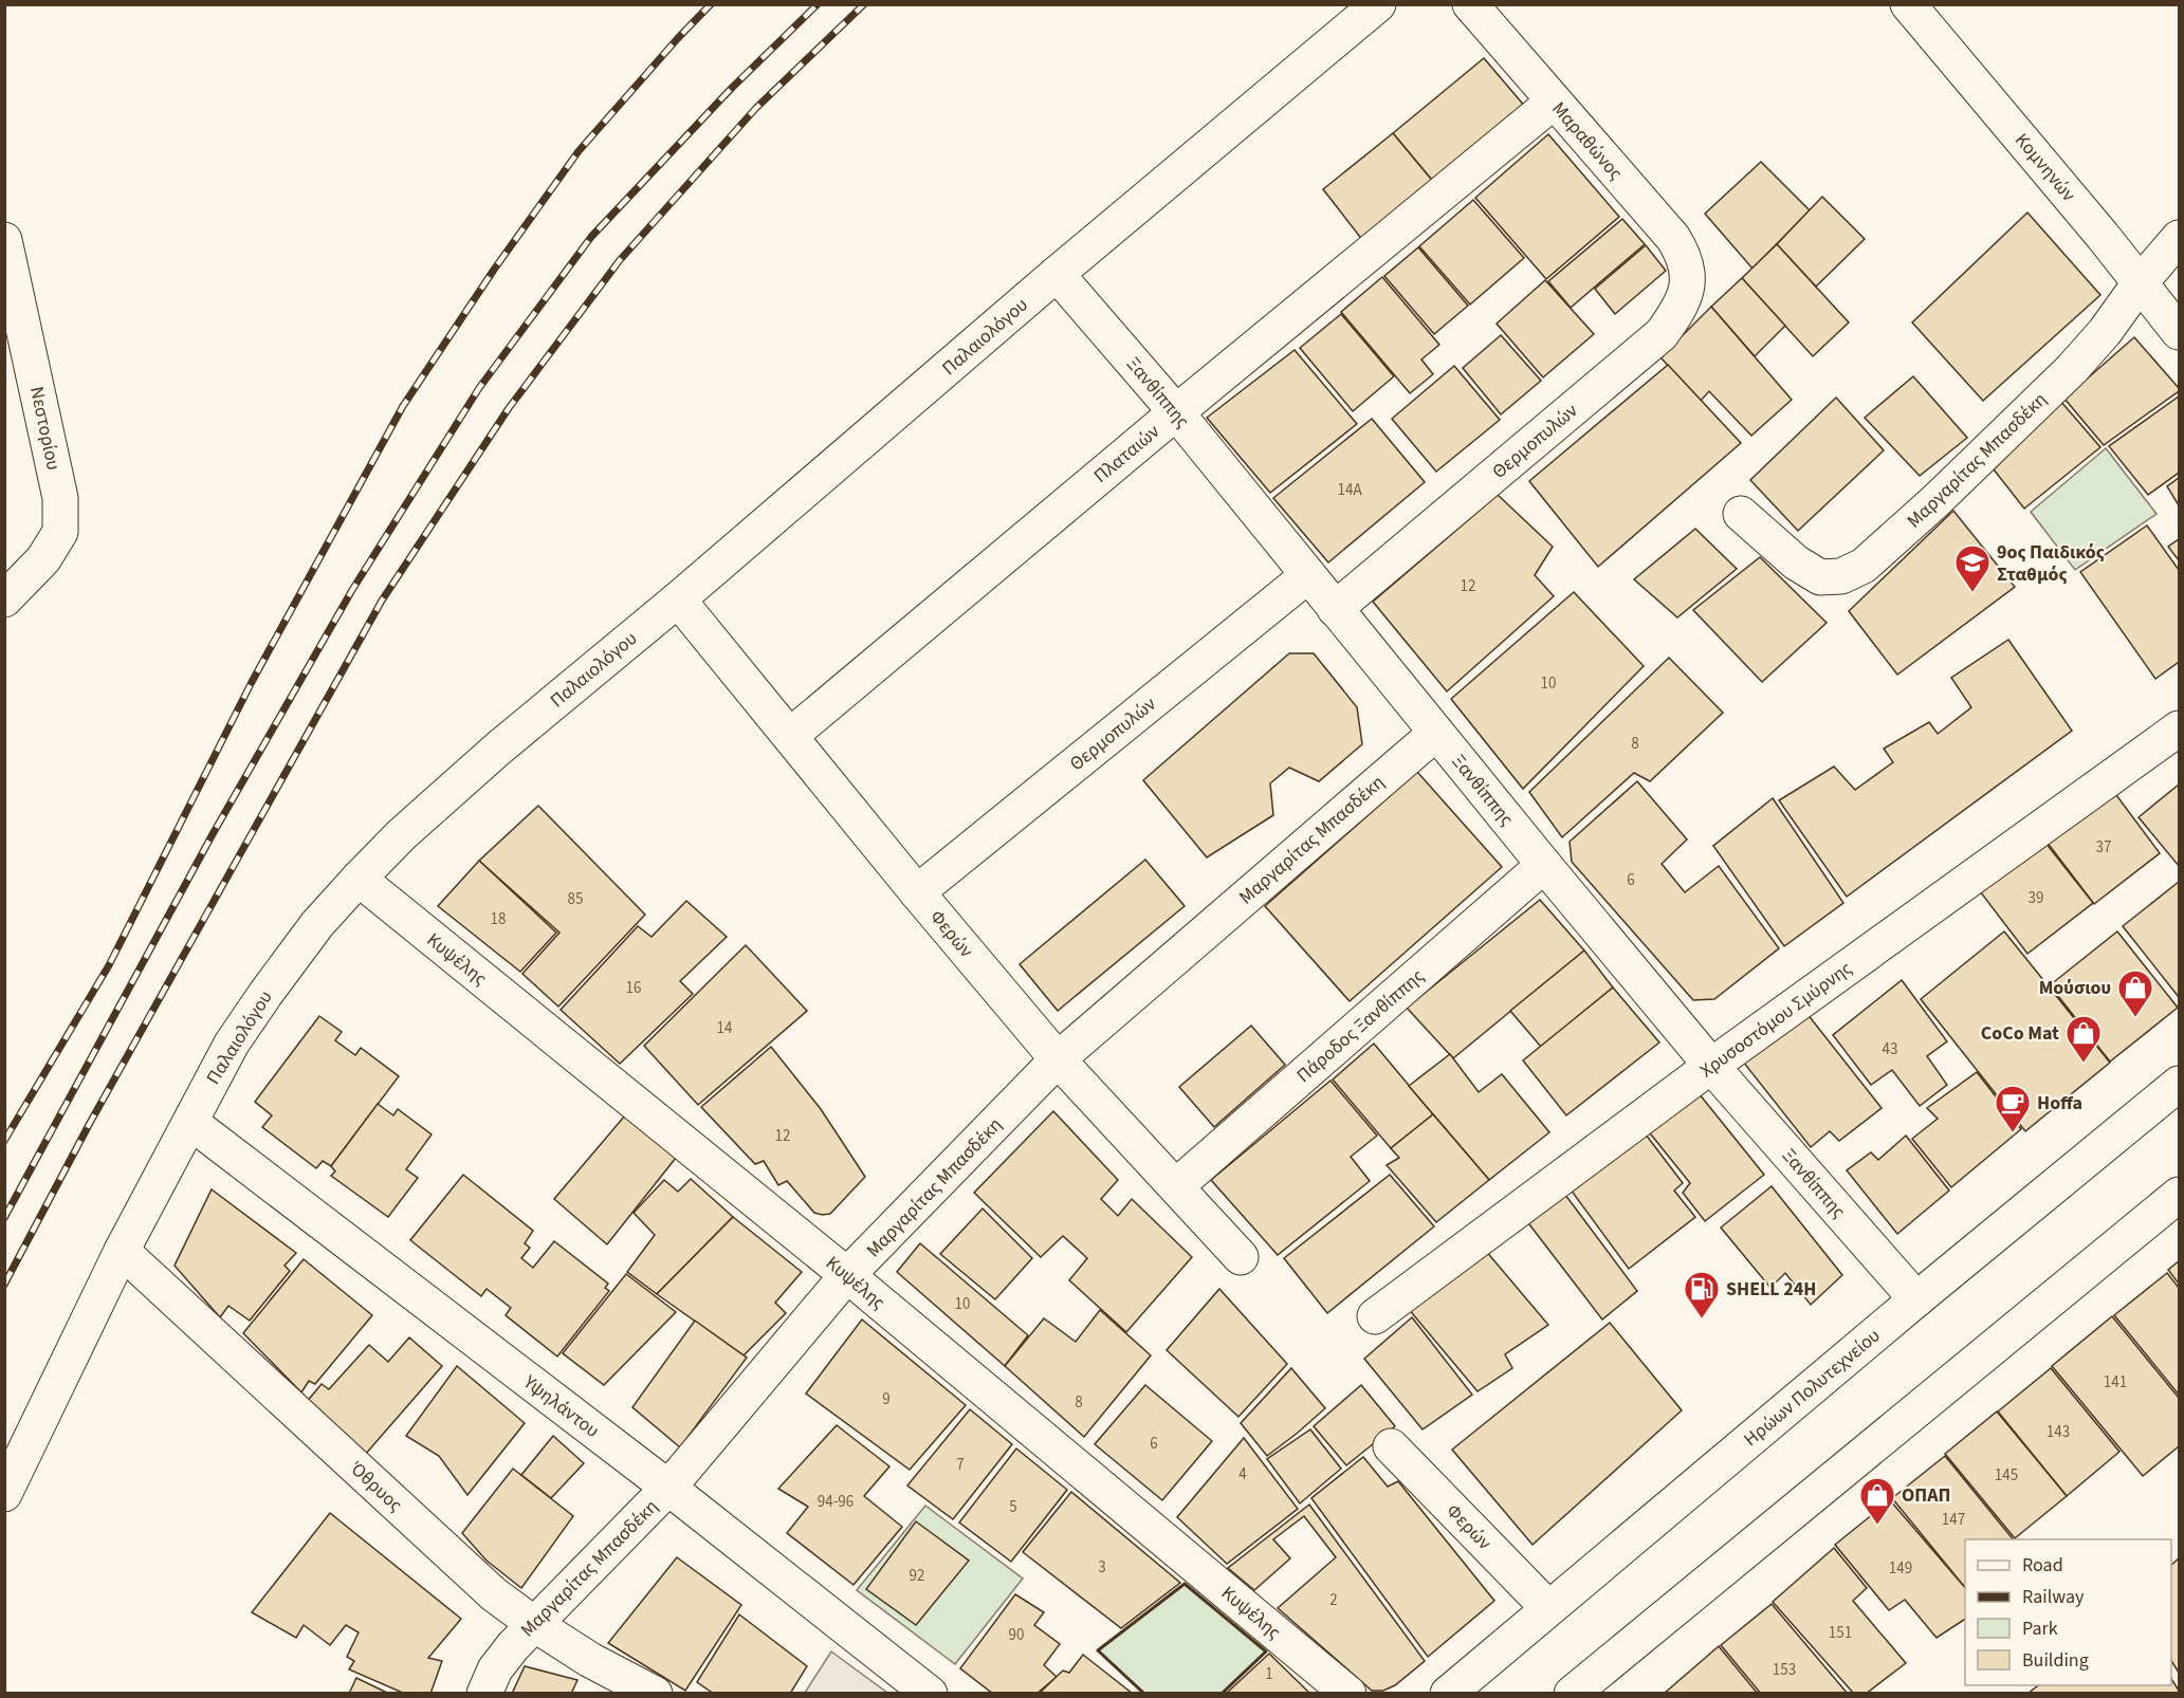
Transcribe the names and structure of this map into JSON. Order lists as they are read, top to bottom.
{
  "streets": {
    "street": [
      "Μαραθώνος",
      "Κομνηνών",
      "Παλαιολόγου",
      "Ξανθίππης",
      "Νεστορίου",
      "Θερμοπυλών",
      "Πλαταιών",
      "Μαργαρίτας Μπασδέκη",
      "Φερών",
      "Κυψέλης",
      "Χρυσοστόμου Σμύρνης",
      "Πάροδος Ξανθίππης",
      "Ηρώων Πολυτεχνείου",
      "Υψηλάντου",
      "Όθρυος"
    ]
  },
  "crossings": [
    ["Μαραθώνος", "Θερμοπυλών"],
    ["Μαραθώνος", "Πλαταιών"],
    ["Κομνηνών", "Μαργαρίτας Μπασδέκη"],
    ["Παλαιολόγου", "Ξανθίππης"],
    ["Παλαιολόγου", "Φερών"],
    ["Παλαιολόγου", "Κυψέλης"],
    ["Παλαιολόγου", "Υψηλάντου"],
    ["Παλαιολόγου", "Όθρυος"],
    ["Ξανθίππης", "Θερμοπυλών"],
    ["Ξανθίππης", "Πλαταιών"],
    ["Ξανθίππης", "Μαργαρίτας Μπασδέκη"],
    ["Ξανθίππης", "Χρυσοστόμου Σμύρνης"],
    ["Ξανθίππης", "Πάροδος Ξανθίππης"],
    ["Ξανθίππης", "Ηρώων Πολυτεχνείου"],
    ["Θερμοπυλών", "Φερών"],
    ["Πλαταιών", "Φερών"],
    ["Μαργαρίτας Μπασδέκη", "Φερών"],
    ["Μαργαρίτας Μπασδέκη", "Κυψέλης"],
    ["Μαργαρίτας Μπασδέκη", "Υψηλάντου"],
    ["Μαργαρίτας Μπασδέκη", "Όθρυος"],
    ["Φερών", "Πάροδος Ξανθίππης"],
    ["Φερών", "Ηρώων Πολυτεχνείου"]
  ],
  "places": {
    "school or university": ["9ος Παιδικός Σταθμός"],
    "shop": ["Μούσιου", "CoCo Mat", "ΟΠΑΠ"],
    "cafe": ["Hoffa"],
    "fuel station": ["SHELL 24H"]
  },
  "house_numbers": [
    "14A",
    "12",
    "10",
    "8",
    "37",
    "6",
    "39",
    "85",
    "18",
    "16",
    "14",
    "43",
    "12",
    "10",
    "141",
    "9",
    "8",
    "143",
    "6",
    "7",
    "4",
    "145",
    "94-96",
    "5",
    "147",
    "3",
    "149",
    "92",
    "2",
    "151",
    "90",
    "153",
    "1"
  ],
  "legend": [
    "Road",
    "Railway",
    "Park",
    "Building"
  ]
}
